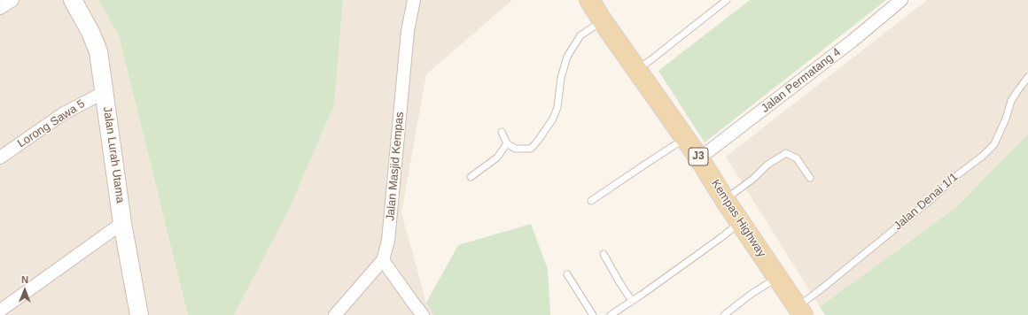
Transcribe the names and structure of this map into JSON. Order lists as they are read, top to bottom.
{
  "streets": {
    "main road": ["J3", "Kempas Highway"],
    "street": [
      "Jalan Permatang 4",
      "Lorong Sawa 5",
      "Jalan Lurah Utama",
      "Jalan Masjid Kempas"
    ],
    "lane": ["Jalan Denai 1/1"]
  },
  "crossings": [
    ["Jalan Permatang 4", "Kempas Highway"],
    ["Lorong Sawa 5", "Jalan Lurah Utama"],
    ["Jalan Denai 1/1", "Kempas Highway"]
  ],
  "north": "top"
}
